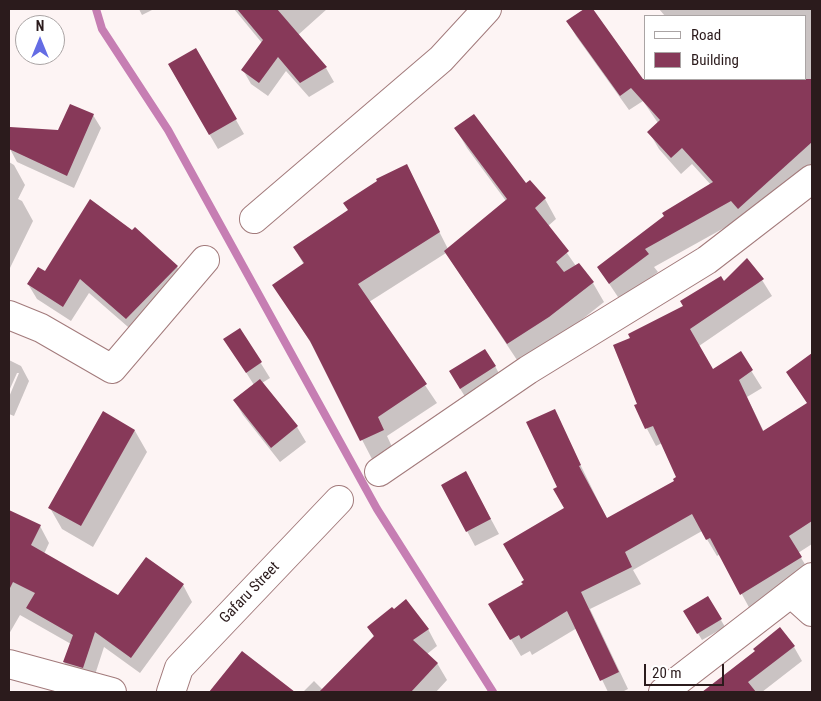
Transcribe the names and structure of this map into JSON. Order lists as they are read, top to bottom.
{
  "streets": {
    "street": ["Gafaru Street"]
  },
  "legend": ["Road", "Building"],
  "scale_bar": "20 m",
  "north": "top"
}
